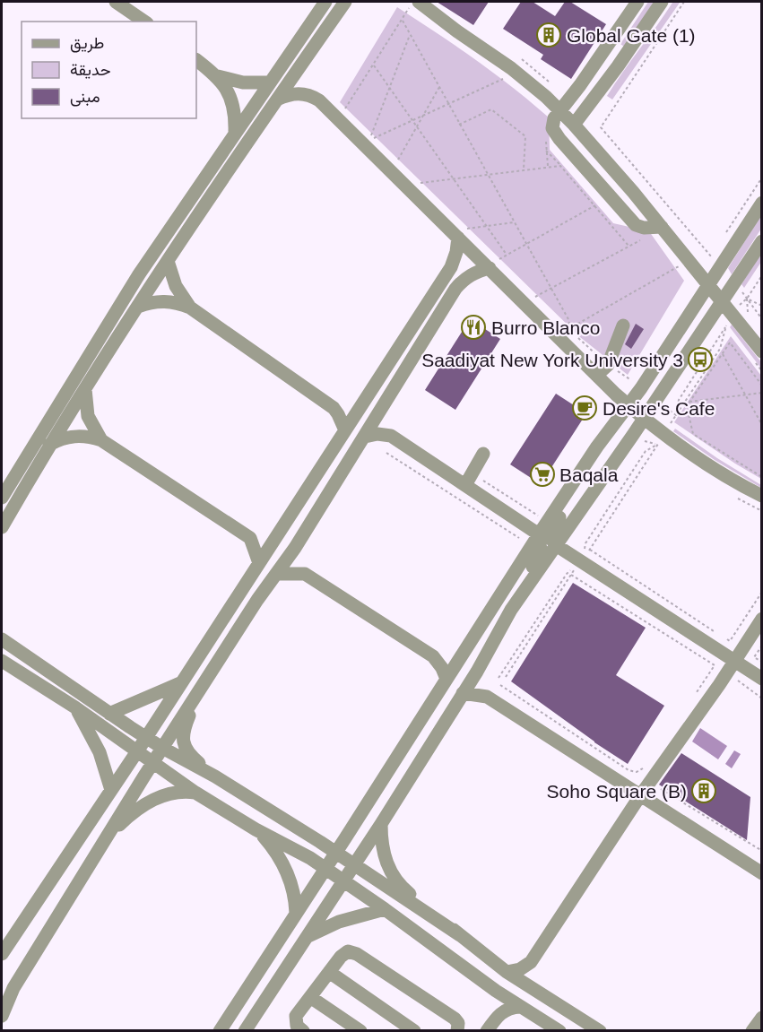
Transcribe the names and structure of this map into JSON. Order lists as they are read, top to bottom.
{
  "places": {
    "building": ["Global Gate (1)", "Soho Square (B)"],
    "restaurant": ["Burro Blanco"],
    "bus stop": ["Saadiyat New York University 3"],
    "cafe": ["Desire's Cafe"],
    "supermarket": ["Baqala"]
  },
  "legend": ["طريق", "حديقة", "مبنى"]
}
